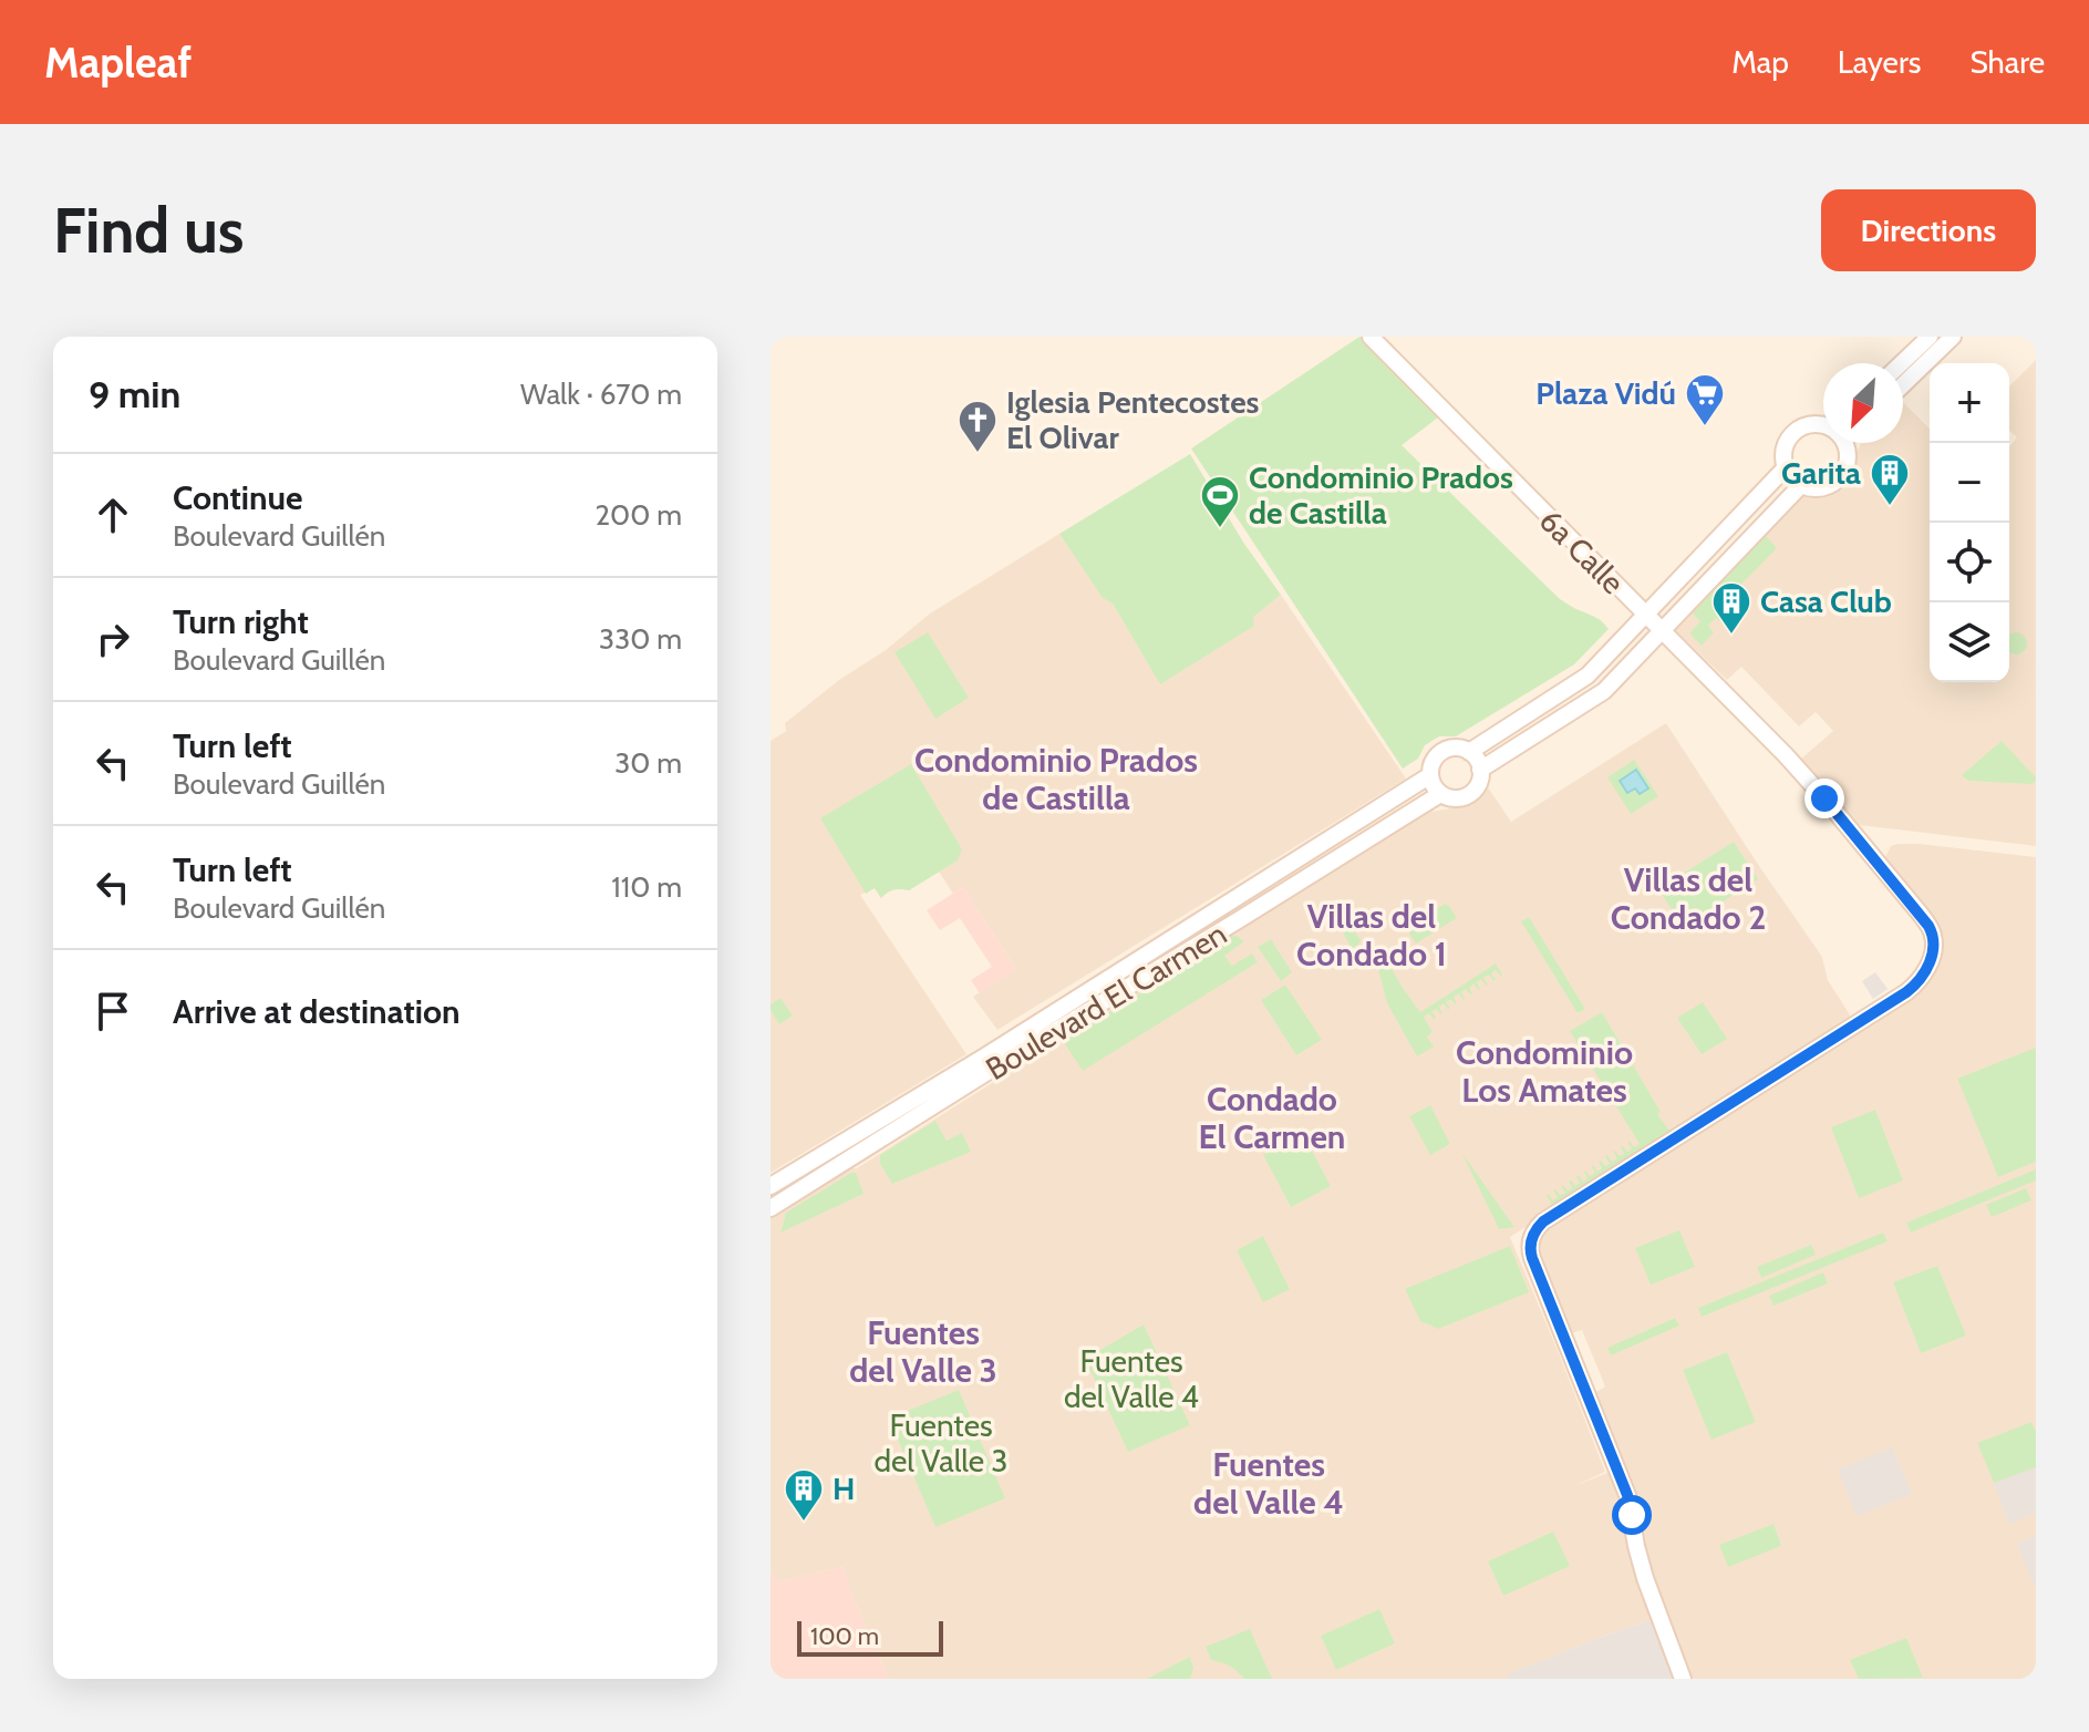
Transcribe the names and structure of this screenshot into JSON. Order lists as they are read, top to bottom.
{
  "streets": {
    "main road": ["6a Calle", "Boulevard El Carmen"]
  },
  "crossings": [
    ["6a Calle", "Boulevard El Carmen"]
  ],
  "districts": [
    "Condominio Prados de Castilla",
    "Villas del Condado 2",
    "Villas del Condado 1",
    "Condominio Los Amates",
    "Condado El Carmen",
    "Fuentes del Valle 3",
    "Fuentes del Valle 4"
  ],
  "parks": ["Fuentes del Valle 4", "Fuentes del Valle 3"],
  "places": {
    "supermarket": ["Plaza Vidú"],
    "church": ["Iglesia Pentecostes El Olivar"],
    "building": ["Garita", "Casa Club", "H"],
    "sports": ["Condominio Prados de Castilla"]
  },
  "scale_bar": "100 m",
  "north": "bottom left",
  "page": {
    "header": "Mapleaf",
    "nav": ["Map", "Layers", "Share"],
    "buttons": "Directions",
    "title": "Find us",
    "heading": ["9 min", "Walk · 670 m"],
    "map_buttons": ["+", "−"],
    "list": [
      ["Continue", "Boulevard Guillén", "200 m"],
      ["Turn right", "Boulevard Guillén", "330 m"],
      ["Turn left", "Boulevard Guillén", "30 m"],
      ["Turn left", "Boulevard Guillén", "110 m"],
      "Arrive at destination"
    ],
    "scale": "100 m"
  }
}
